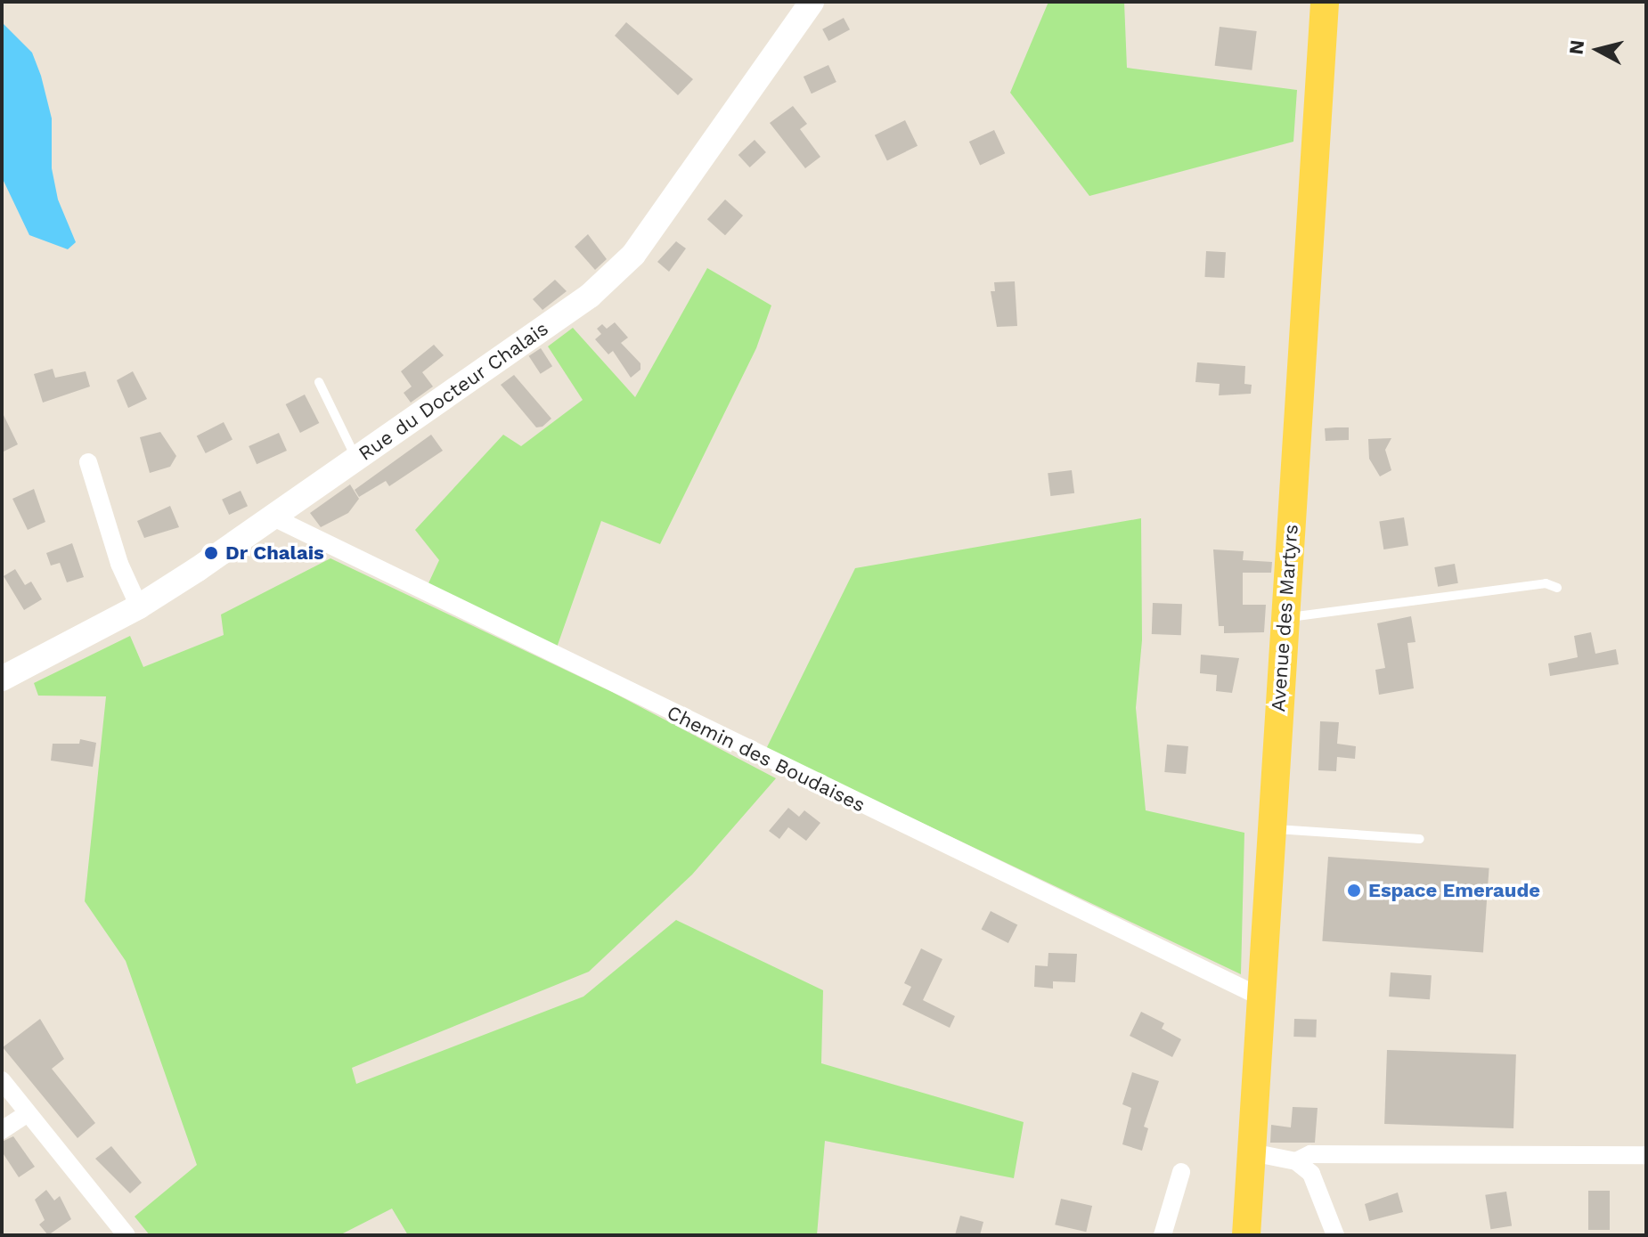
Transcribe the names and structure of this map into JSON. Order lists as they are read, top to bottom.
{
  "streets": {
    "main road": ["Rue du Docteur Chalais", "Avenue des Martyrs"],
    "street": ["Chemin des Boudaises"]
  },
  "crossings": [
    ["Rue du Docteur Chalais", "Chemin des Boudaises"],
    ["Avenue des Martyrs", "Chemin des Boudaises"]
  ],
  "places": ["Dr Chalais", "Espace Emeraude"],
  "north": "left"
}
